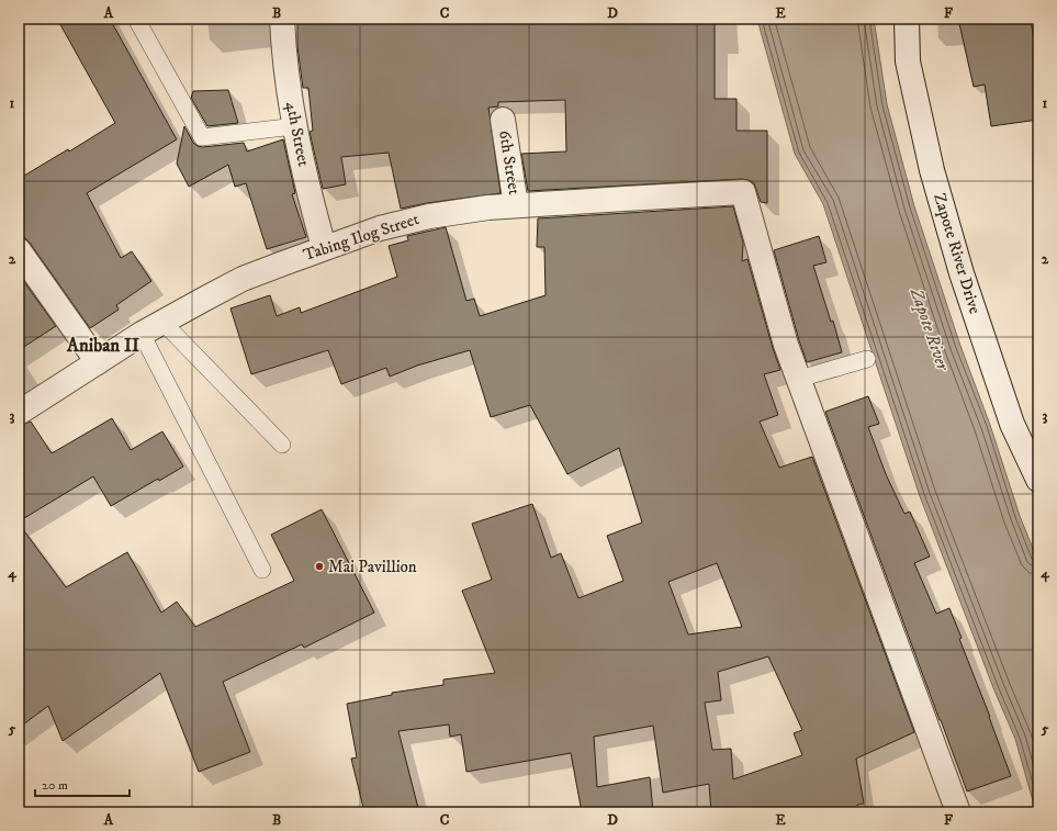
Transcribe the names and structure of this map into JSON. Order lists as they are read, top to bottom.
{
  "streets": {
    "street": [
      "4th Street",
      "6th Street",
      "Tabing Ilog Street",
      "Zapote River Drive"
    ]
  },
  "crossings": [
    ["4th Street", "Tabing Ilog Street"],
    ["6th Street", "Tabing Ilog Street"]
  ],
  "districts": ["Aniban II"],
  "water": ["Zapote River"],
  "places": ["Mai Pavillion"],
  "scale_bar": "20 m",
  "grid": {
    "columns": [
      "A",
      "B",
      "C",
      "D",
      "E",
      "F"
    ],
    "rows": [
      "1",
      "2",
      "3",
      "4",
      "5"
    ]
  }
}
